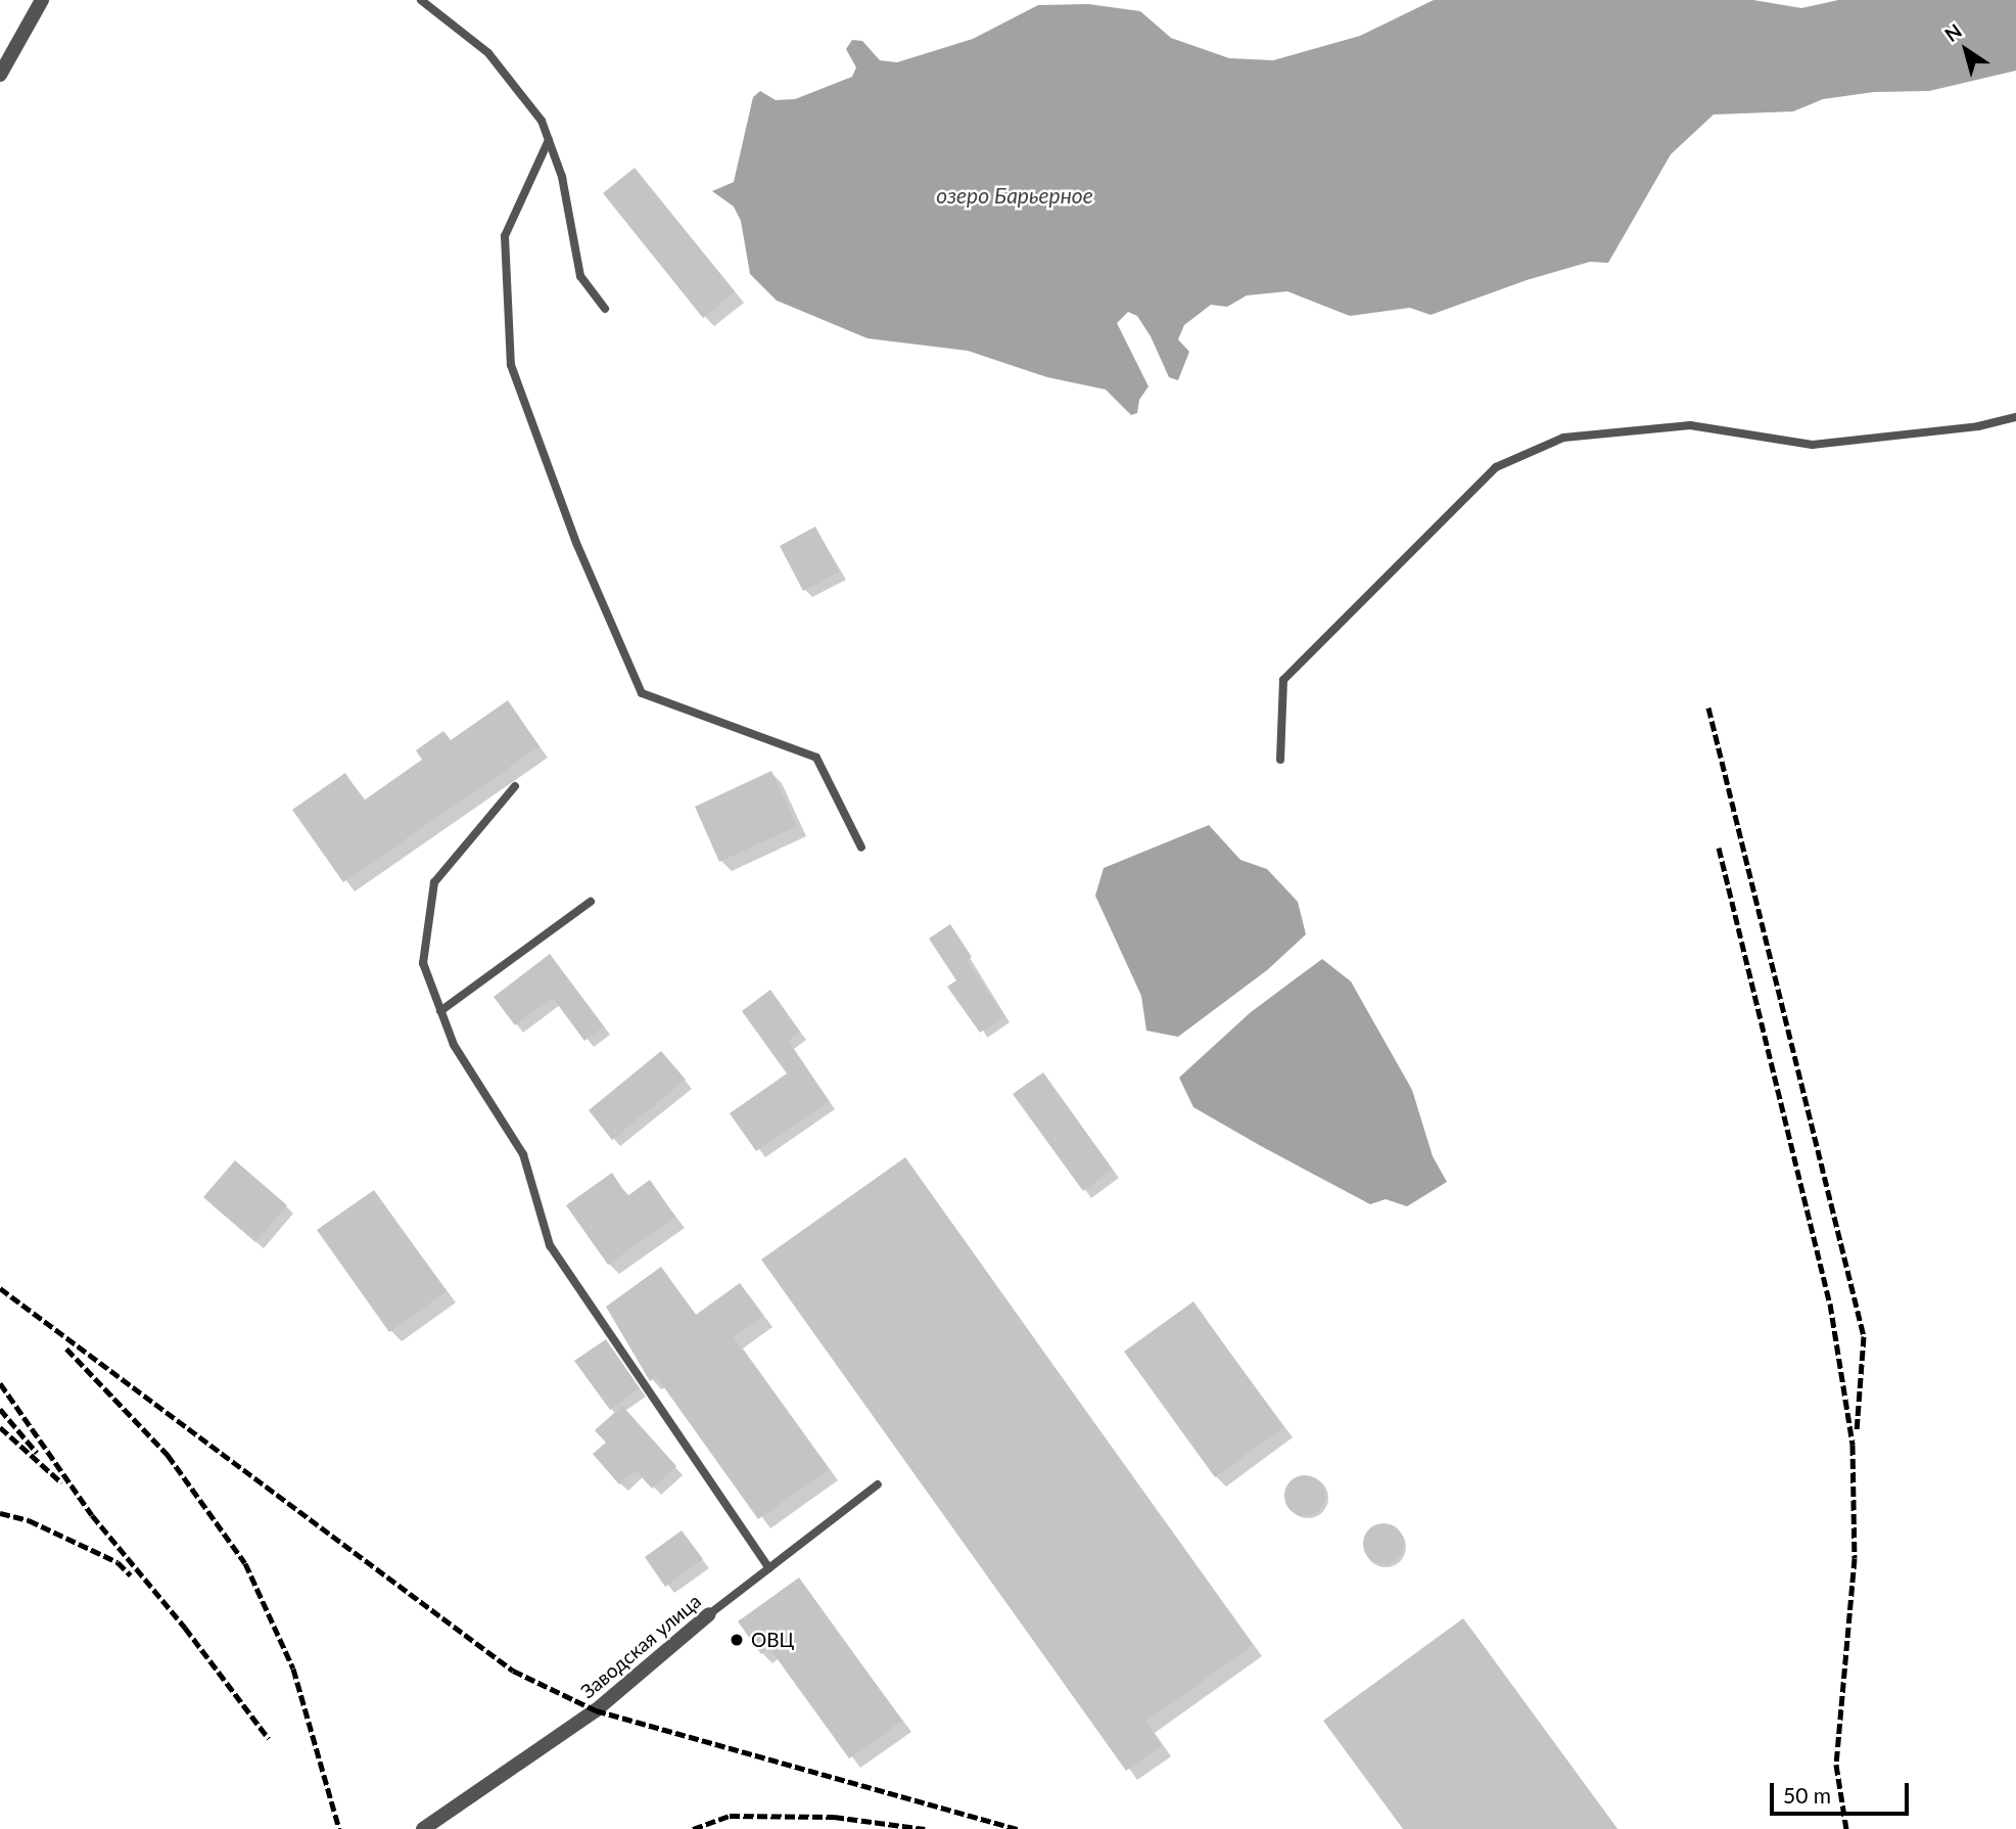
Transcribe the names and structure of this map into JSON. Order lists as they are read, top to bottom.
{
  "streets": {
    "street": ["Заводская улица"]
  },
  "water": ["озеро Барьерное"],
  "places": ["ОВЦ"],
  "scale_bar": "50 m",
  "north": "top left"
}
